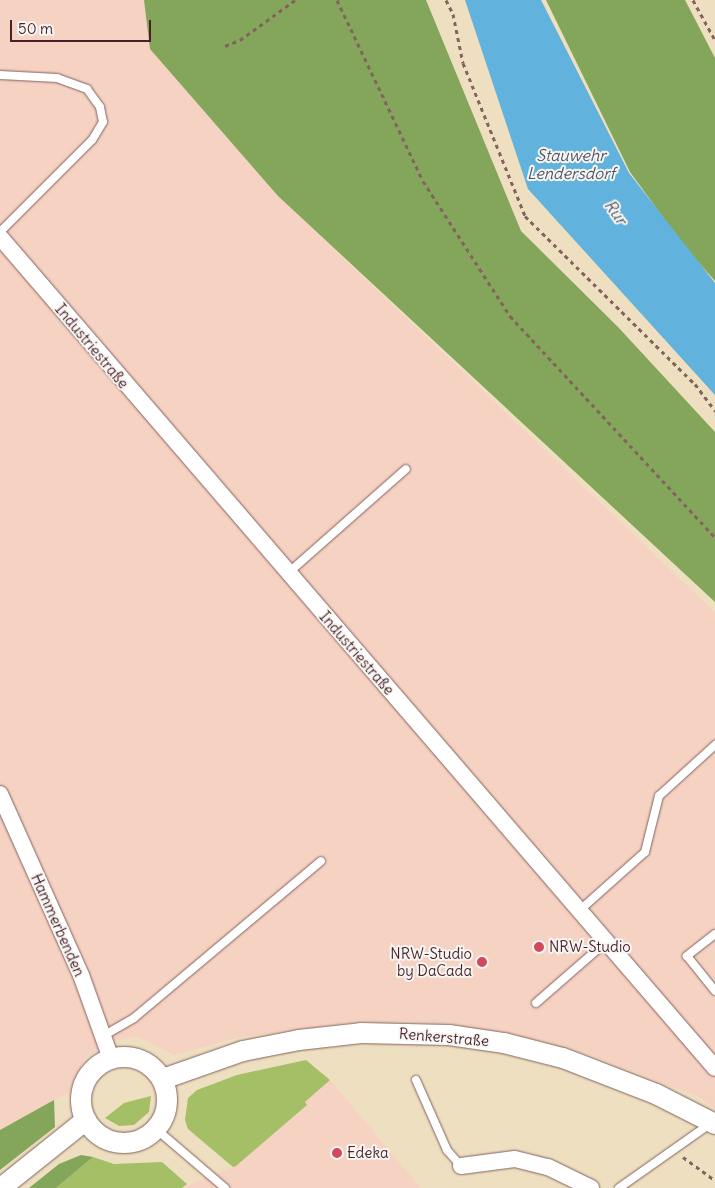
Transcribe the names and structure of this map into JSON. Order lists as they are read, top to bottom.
{
  "streets": {
    "street": ["Industriestraße", "Hammerbenden", "Renkerstraße"]
  },
  "crossings": [
    ["Hammerbenden", "Renkerstraße"]
  ],
  "water": ["Stauwehr Lendersdorf", "Rur"],
  "places": ["NRW-Studio", "NRW-Studio by DaCada", "Edeka"],
  "scale_bar": "50 m"
}
